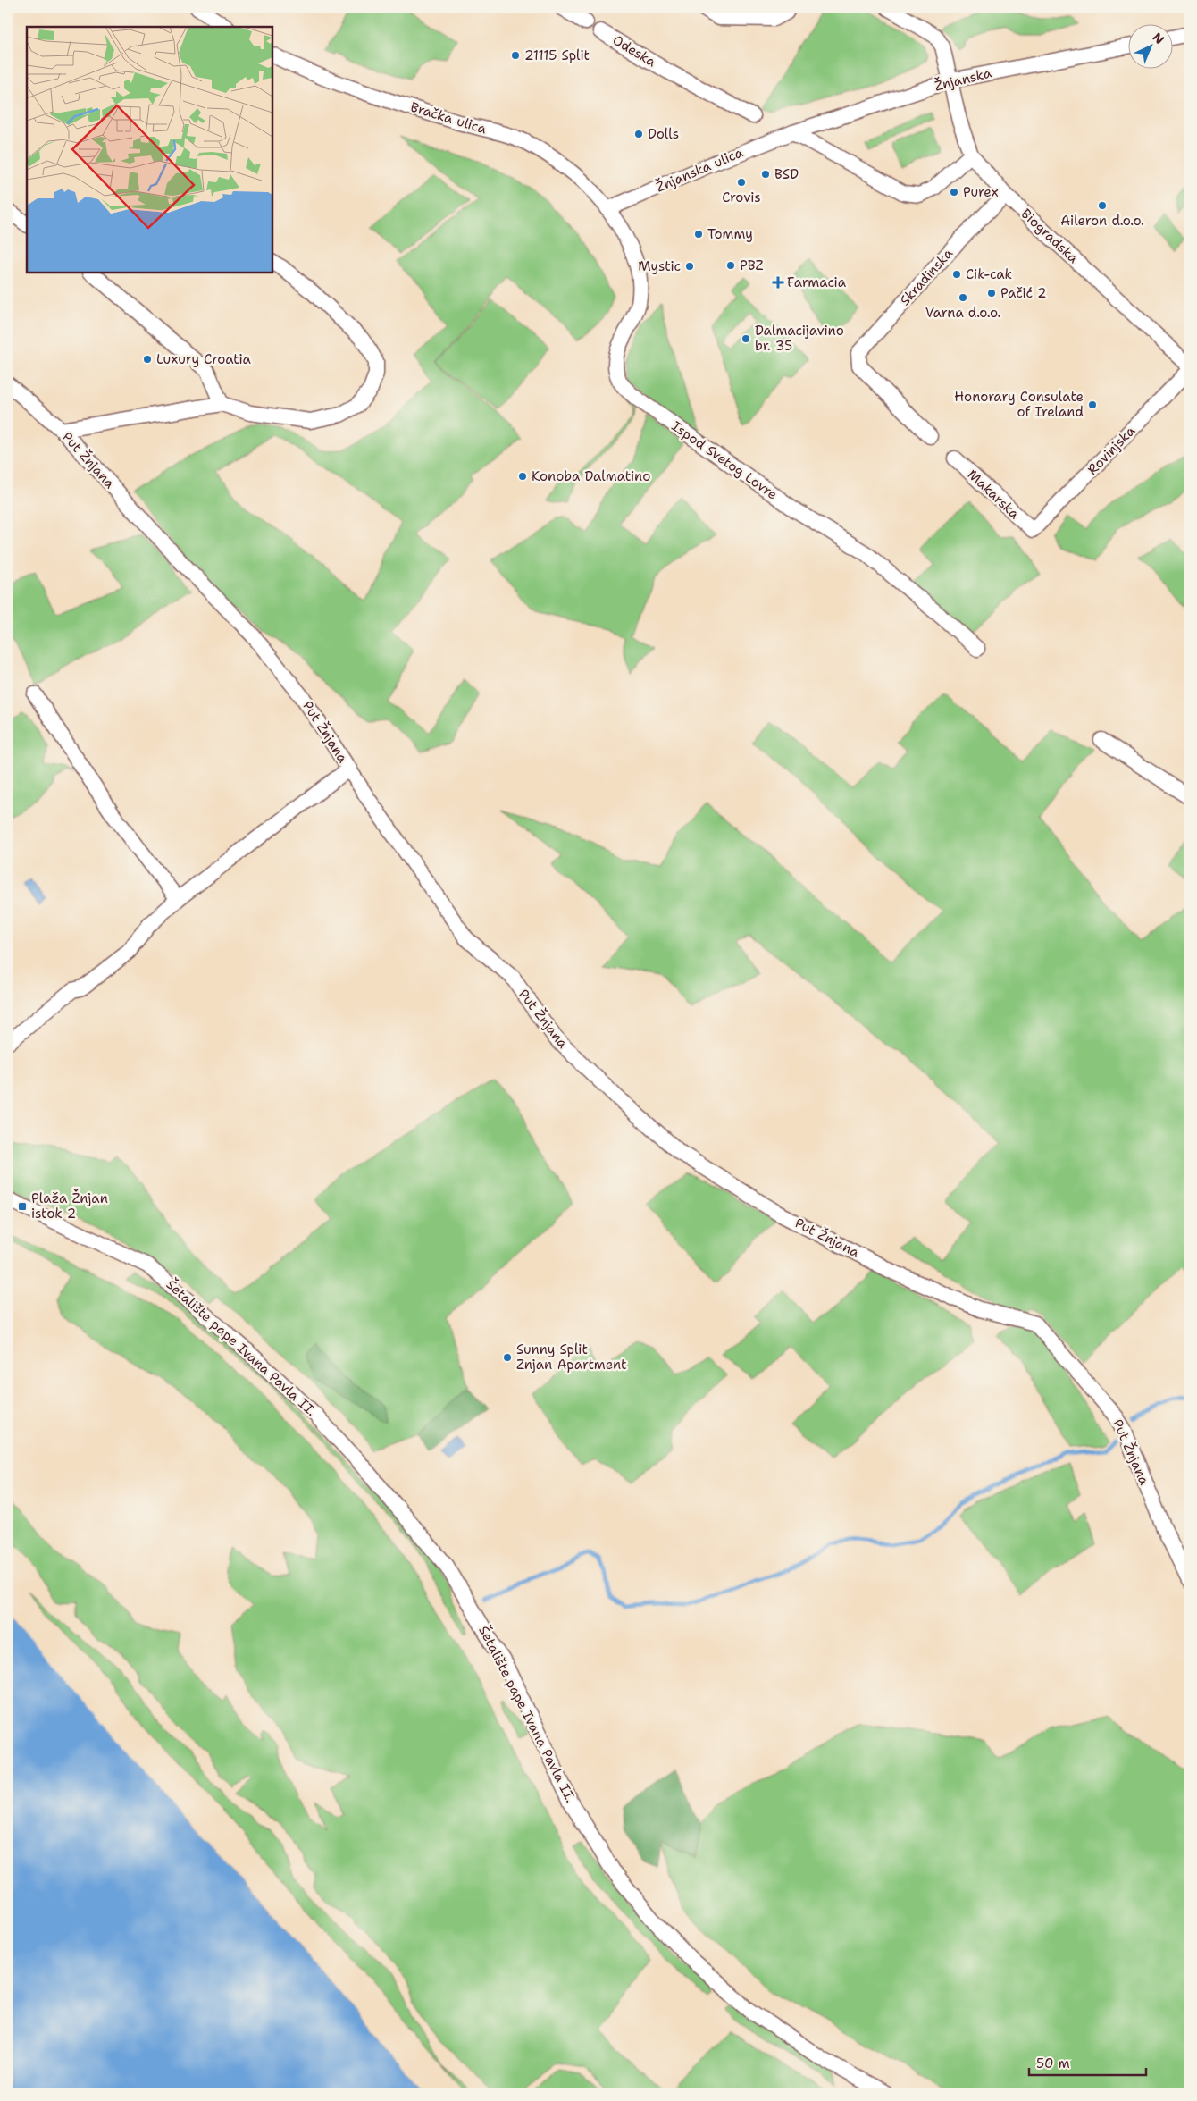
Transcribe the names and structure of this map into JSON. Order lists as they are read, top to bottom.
{
  "streets": {
    "street": [
      "Odeska",
      "Žnjanska",
      "Bračka ulica",
      "Žnjanska ulica",
      "Biogradska",
      "Skradinska",
      "Rovinjska",
      "Put Žnjana",
      "Ispod Svetog Lovre",
      "Makarska",
      "Šetalište pape Ivana Pavla II."
    ]
  },
  "crossings": [
    ["Žnjanska", "Žnjanska ulica"],
    ["Žnjanska", "Biogradska"],
    ["Bračka ulica", "Žnjanska ulica"],
    ["Bračka ulica", "Ispod Svetog Lovre"],
    ["Žnjanska ulica", "Ispod Svetog Lovre"],
    ["Biogradska", "Skradinska"],
    ["Rovinjska", "Makarska"]
  ],
  "places": {
    "other": [
      "21115 Split",
      "Dolls",
      "BSD",
      "Crovis",
      "Purex",
      "Aileron d.o.o.",
      "Tommy",
      "PBZ",
      "Mystic",
      "Cik-cak",
      "Pačić 2",
      "Varna d.o.o.",
      "Dalmacijavino br. 35",
      "Luxury Croatia",
      "Honorary Consulate of Ireland",
      "Konoba Dalmatino",
      "Sunny Split Znjan Apartment"
    ],
    "health": ["Farmacia"],
    "transit": ["Plaža Žnjan istok 2"]
  },
  "scale_bar": "50 m",
  "north": "top right"
}
